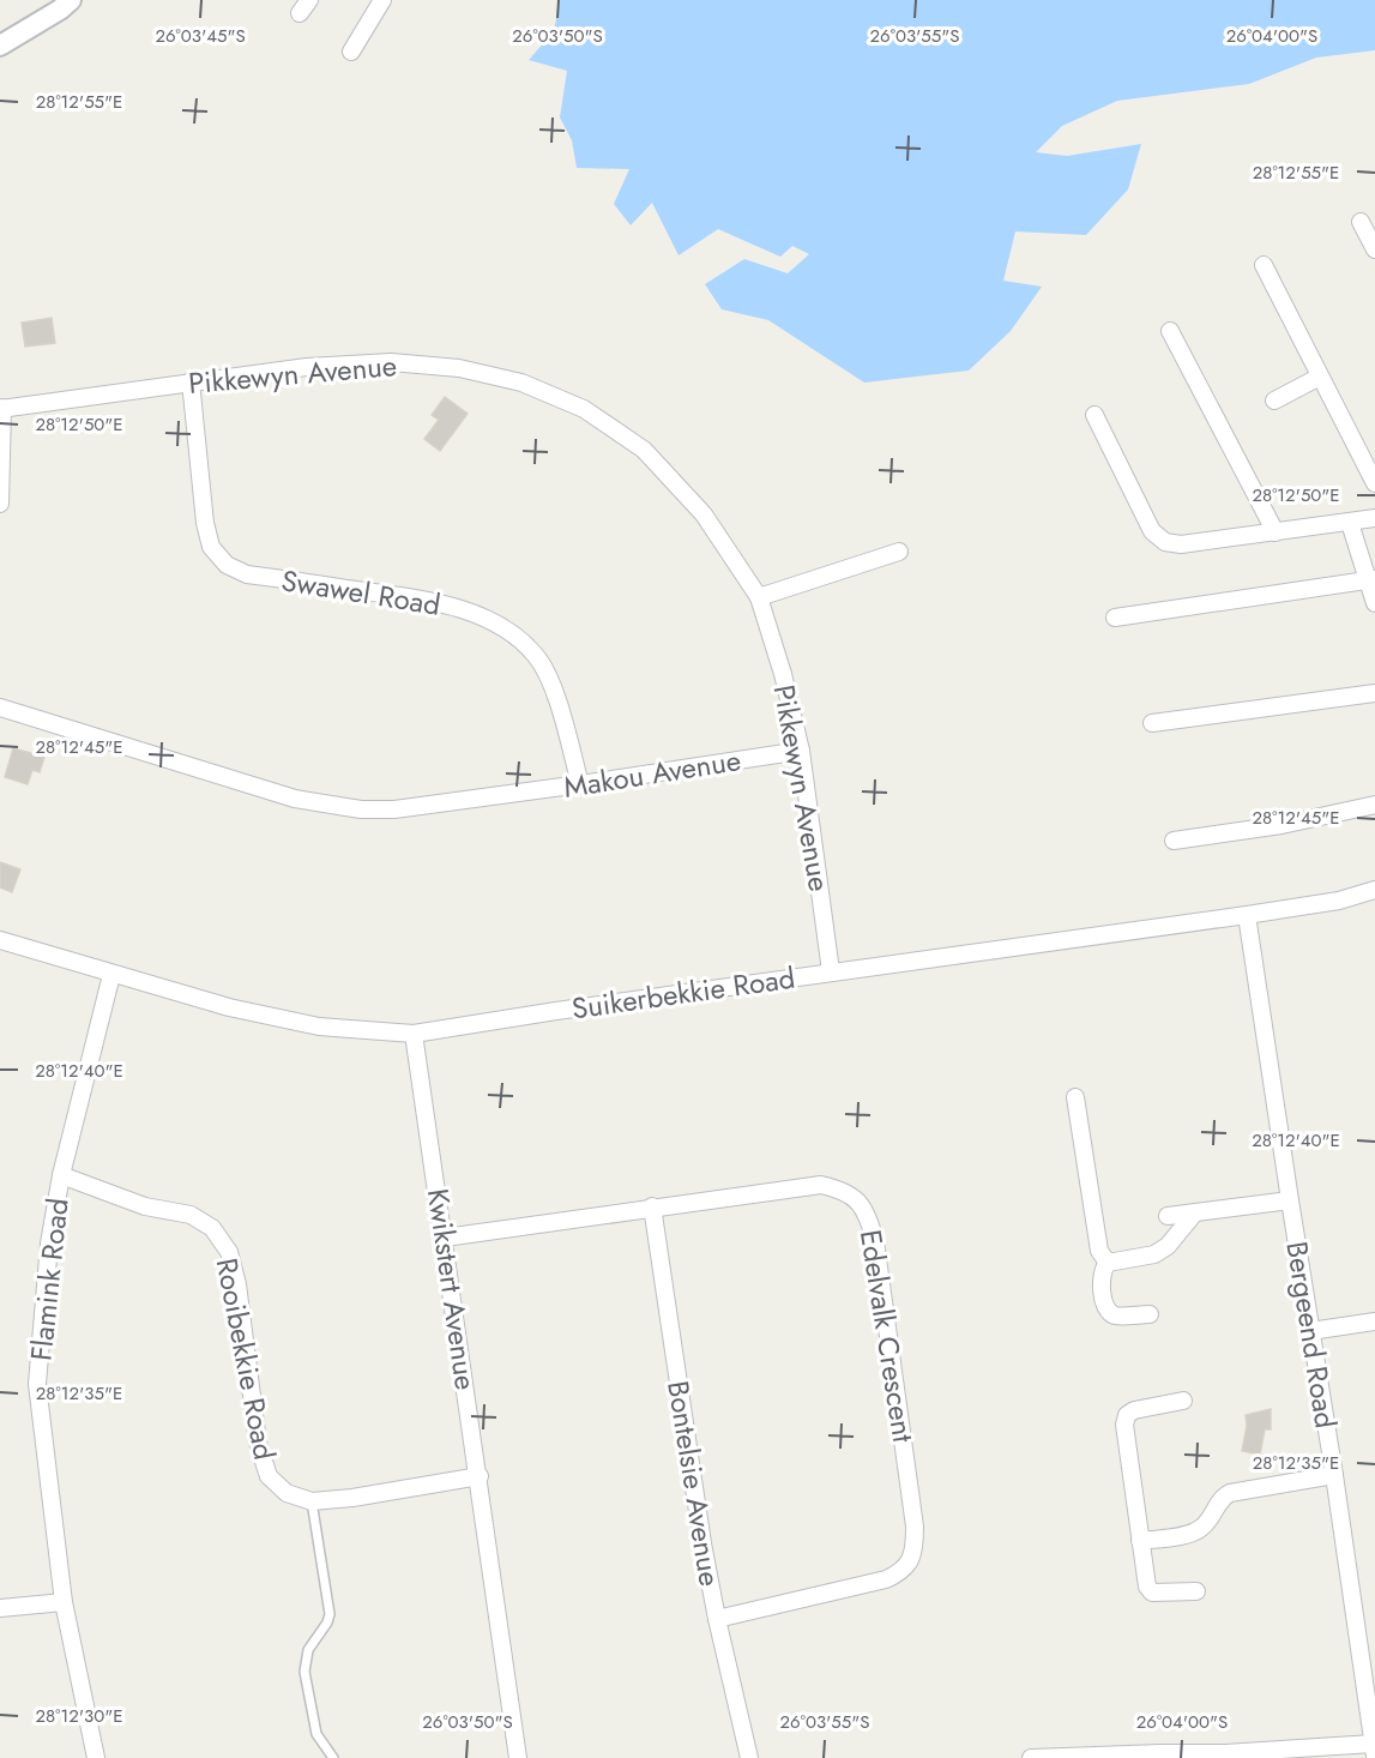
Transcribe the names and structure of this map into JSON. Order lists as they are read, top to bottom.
{
  "streets": {
    "street": [
      "Pikkewyn Avenue",
      "Swawel Road",
      "Makou Avenue",
      "Suikerbekkie Road",
      "Flamink Road",
      "Kwikstert Avenue",
      "Bergeend Road",
      "Edelvalk Crescent",
      "Rooibekkie Road",
      "Bontelsie Avenue"
    ]
  },
  "crossings": [
    ["Pikkewyn Avenue", "Swawel Road"],
    ["Pikkewyn Avenue", "Makou Avenue"],
    ["Pikkewyn Avenue", "Suikerbekkie Road"],
    ["Swawel Road", "Makou Avenue"],
    ["Suikerbekkie Road", "Flamink Road"],
    ["Suikerbekkie Road", "Kwikstert Avenue"],
    ["Suikerbekkie Road", "Bergeend Road"],
    ["Flamink Road", "Rooibekkie Road"],
    ["Kwikstert Avenue", "Edelvalk Crescent"],
    ["Edelvalk Crescent", "Bontelsie Avenue"]
  ],
  "coordinates": [
    "26°03'45\"S",
    "26°03'50\"S",
    "26°03'55\"S",
    "26°04'00\"S",
    "28°12'55\"E",
    "28°12'50\"E",
    "28°12'45\"E",
    "28°12'40\"E",
    "28°12'35\"E",
    "28°12'30\"E"
  ]
}
